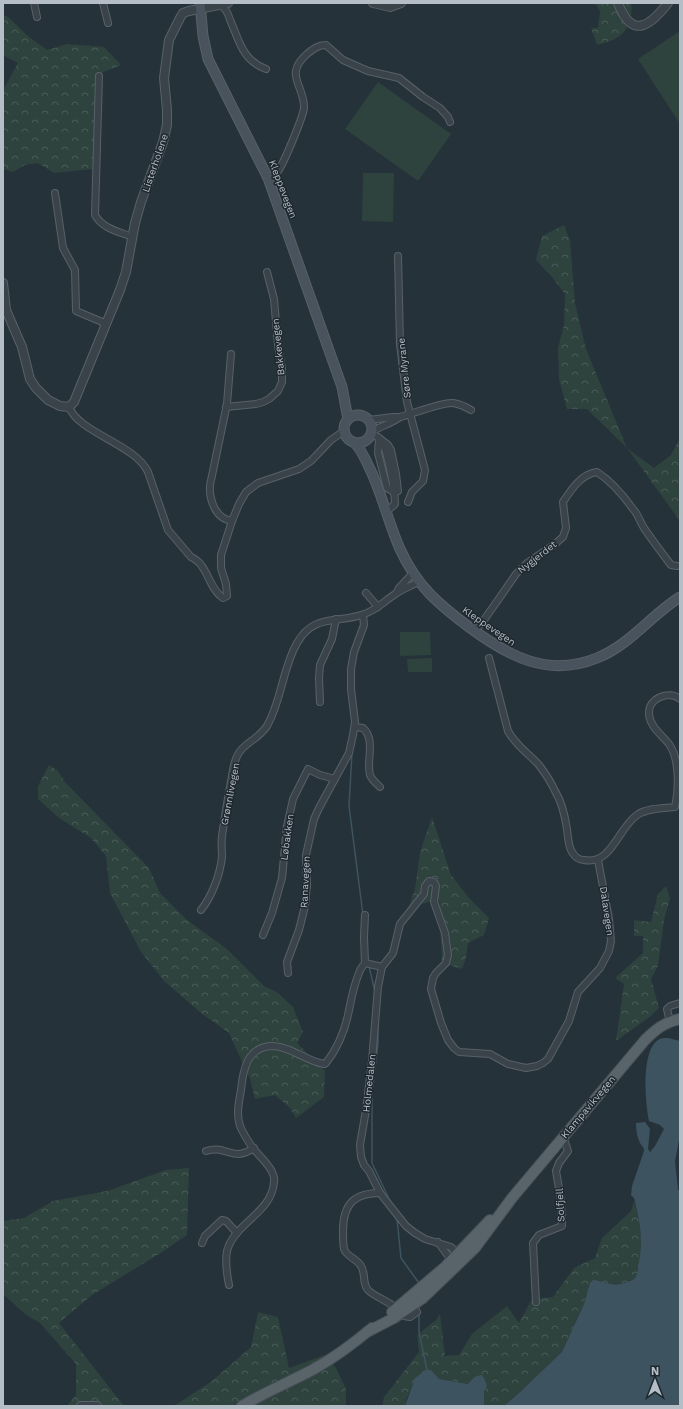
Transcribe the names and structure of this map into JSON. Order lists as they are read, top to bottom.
{
  "streets": {
    "main road": ["Kleppevegen", "Klampavikvegen"],
    "street": [
      "Listerholene",
      "Bakkevegen",
      "Søre Myrane",
      "Nygjerdet",
      "Grønnlivegen",
      "Løbakken",
      "Ranavegen",
      "Dalavegen",
      "Holmedalen",
      "Solfjell"
    ]
  },
  "crossings": [
    ["Listerholene", "Kleppevegen"],
    ["Kleppevegen", "Nygjerdet"],
    ["Kleppevegen", "Grønnlivegen"],
    ["Grønnlivegen", "Ranavegen"],
    ["Løbakken", "Ranavegen"],
    ["Dalavegen", "Holmedalen"],
    ["Holmedalen", "Klampavikvegen"]
  ],
  "north": "top"
}
